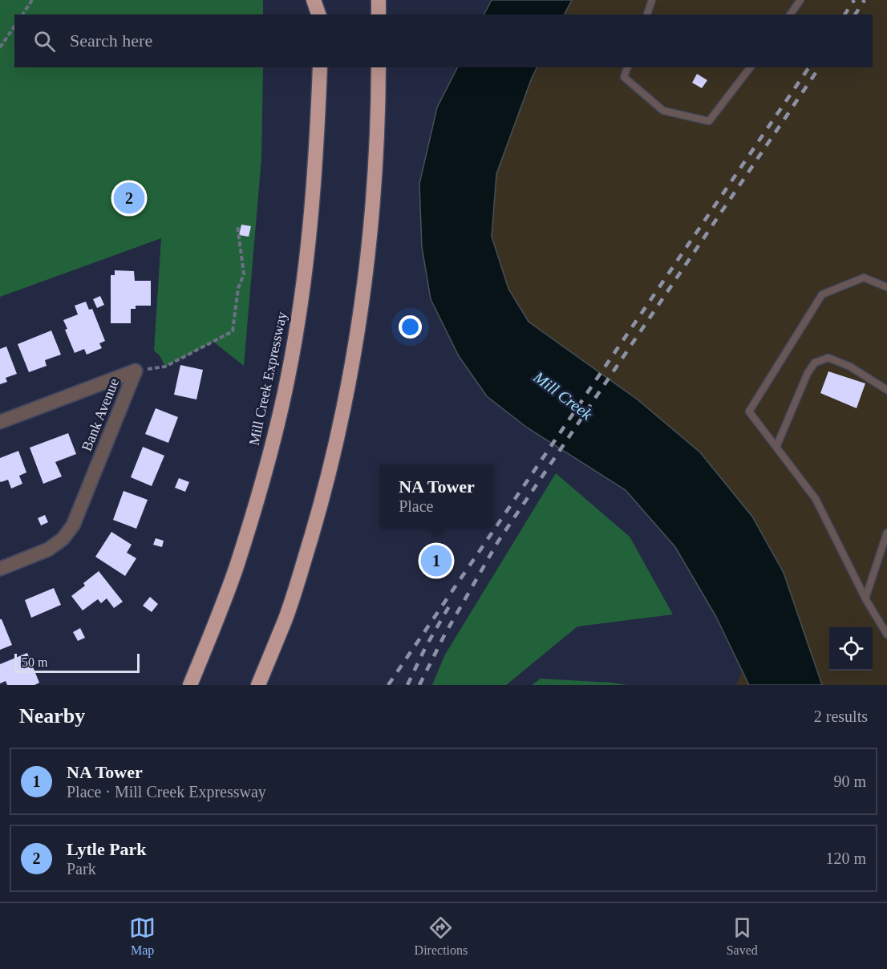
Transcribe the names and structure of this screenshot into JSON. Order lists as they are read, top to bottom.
{
  "streets": {
    "highway": ["Mill Creek Expressway"],
    "street": ["Bank Avenue"]
  },
  "water": ["Mill Creek"],
  "scale_bar": "50 m",
  "page": {
    "search": "Search here",
    "pins": ["2", "1"],
    "popup": ["NA Tower", "Place"],
    "scale": "50 m",
    "heading": ["Nearby", "2 results"],
    "list": [
      {
        "mark": "1",
        "name": "NA Tower",
        "note": "Place · Mill Creek Expressway",
        "value": "90 m"
      },
      {
        "mark": "2",
        "name": "Lytle Park",
        "note": "Park",
        "value": "120 m"
      }
    ],
    "nav": ["Map", "Directions", "Saved"]
  }
}
